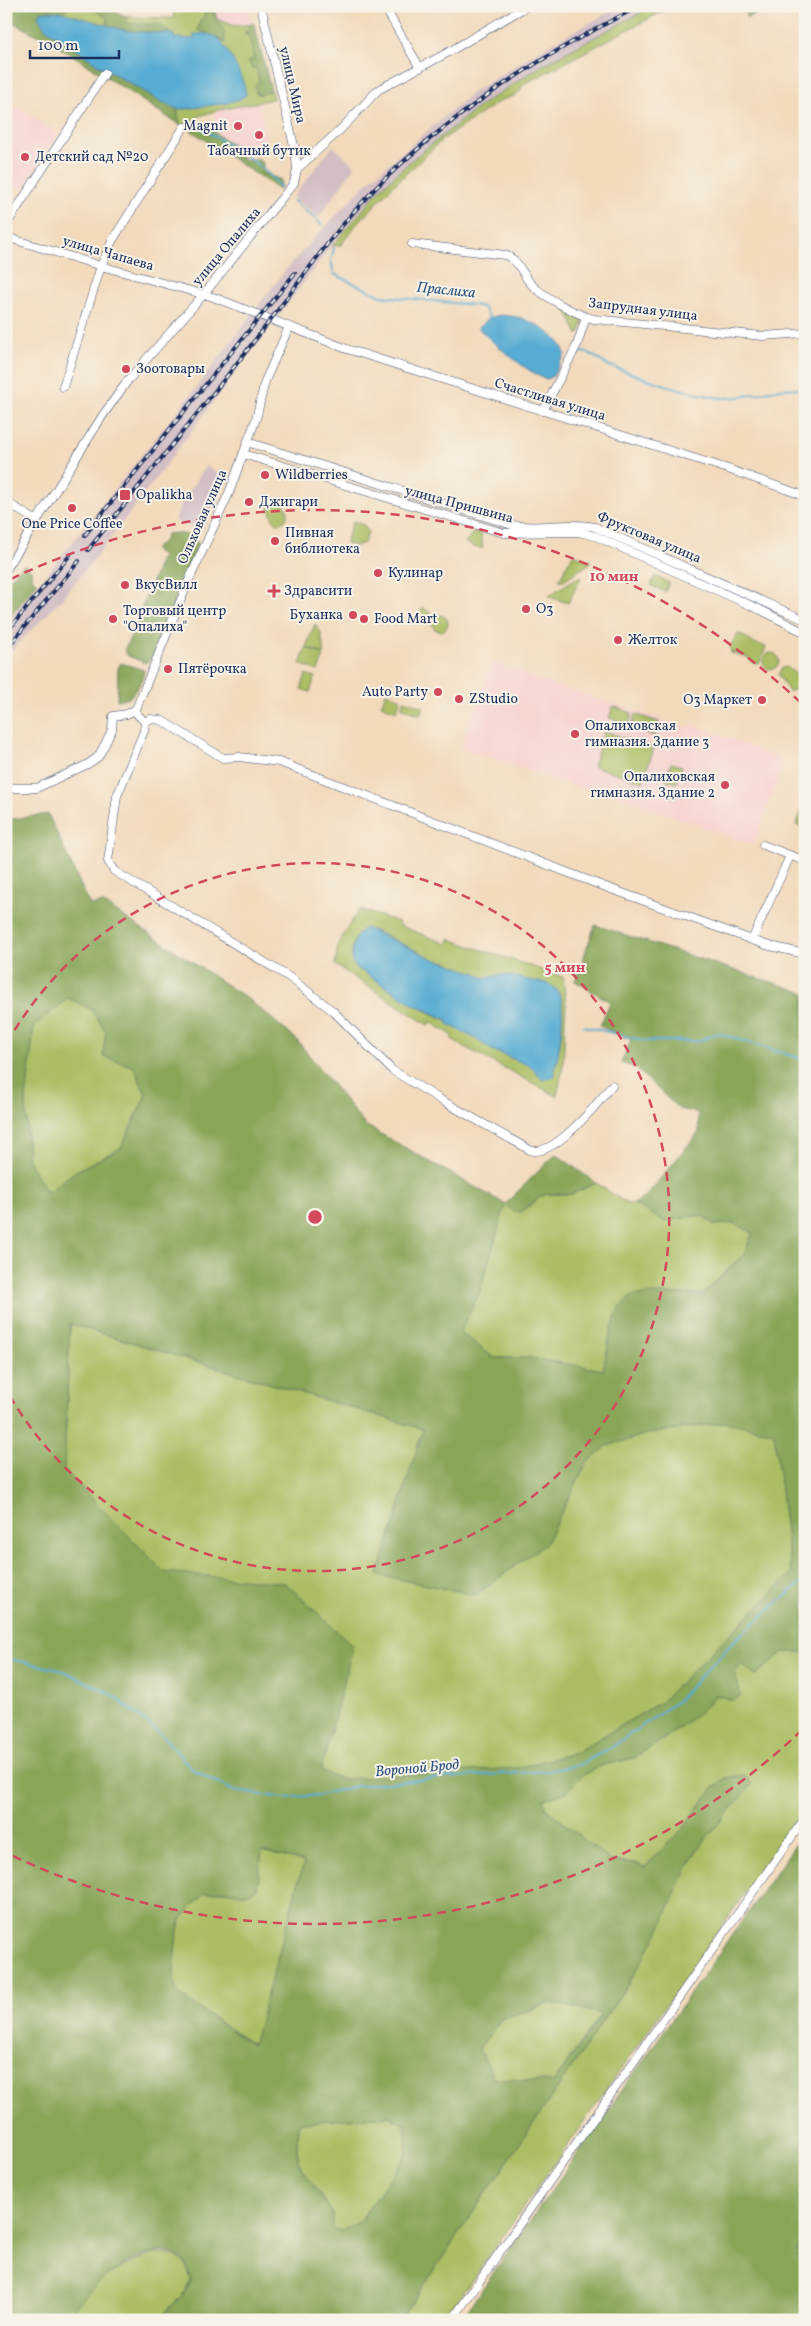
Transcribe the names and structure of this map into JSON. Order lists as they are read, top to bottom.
{
  "streets": {
    "street": [
      "улица Мира",
      "улица Опалиха",
      "улица Чапаева",
      "Запрудная улица",
      "Счастливая улица",
      "улица Пришвина",
      "Ольховая улица",
      "Фруктовая улица"
    ]
  },
  "crossings": [
    ["улица Мира", "улица Опалиха"],
    ["улица Опалиха", "улица Чапаева"],
    ["улица Чапаева", "Счастливая улица"],
    ["улица Чапаева", "Ольховая улица"],
    ["Счастливая улица", "Ольховая улица"],
    ["улица Пришвина", "Ольховая улица"],
    ["Ольховая улица", "Фруктовая улица"]
  ],
  "water": ["Праслиха", "Вороной Брод"],
  "places": {
    "other": [
      "Magnit",
      "Табачный бутик",
      "Детский сад №20",
      "Зоотовары",
      "Wildberries",
      "Джигари",
      "One Price Coffee",
      "Пивная библиотека",
      "Кулинар",
      "ВкусВилл",
      "О3",
      "Буханка",
      "Торговый центр \"Опалиха\"",
      "Food Mart",
      "Желток",
      "Пятёрочка",
      "Auto Party",
      "ZStudio",
      "О3 Маркет",
      "Опалиховская гимназия. Здание 3",
      "Опалиховская гимназия. Здание 2"
    ],
    "transit": ["Opalikha"],
    "health": ["Здравсити"]
  },
  "scale_bar": "100 m",
  "rings": ["10 мин", "5 мин"]
}
